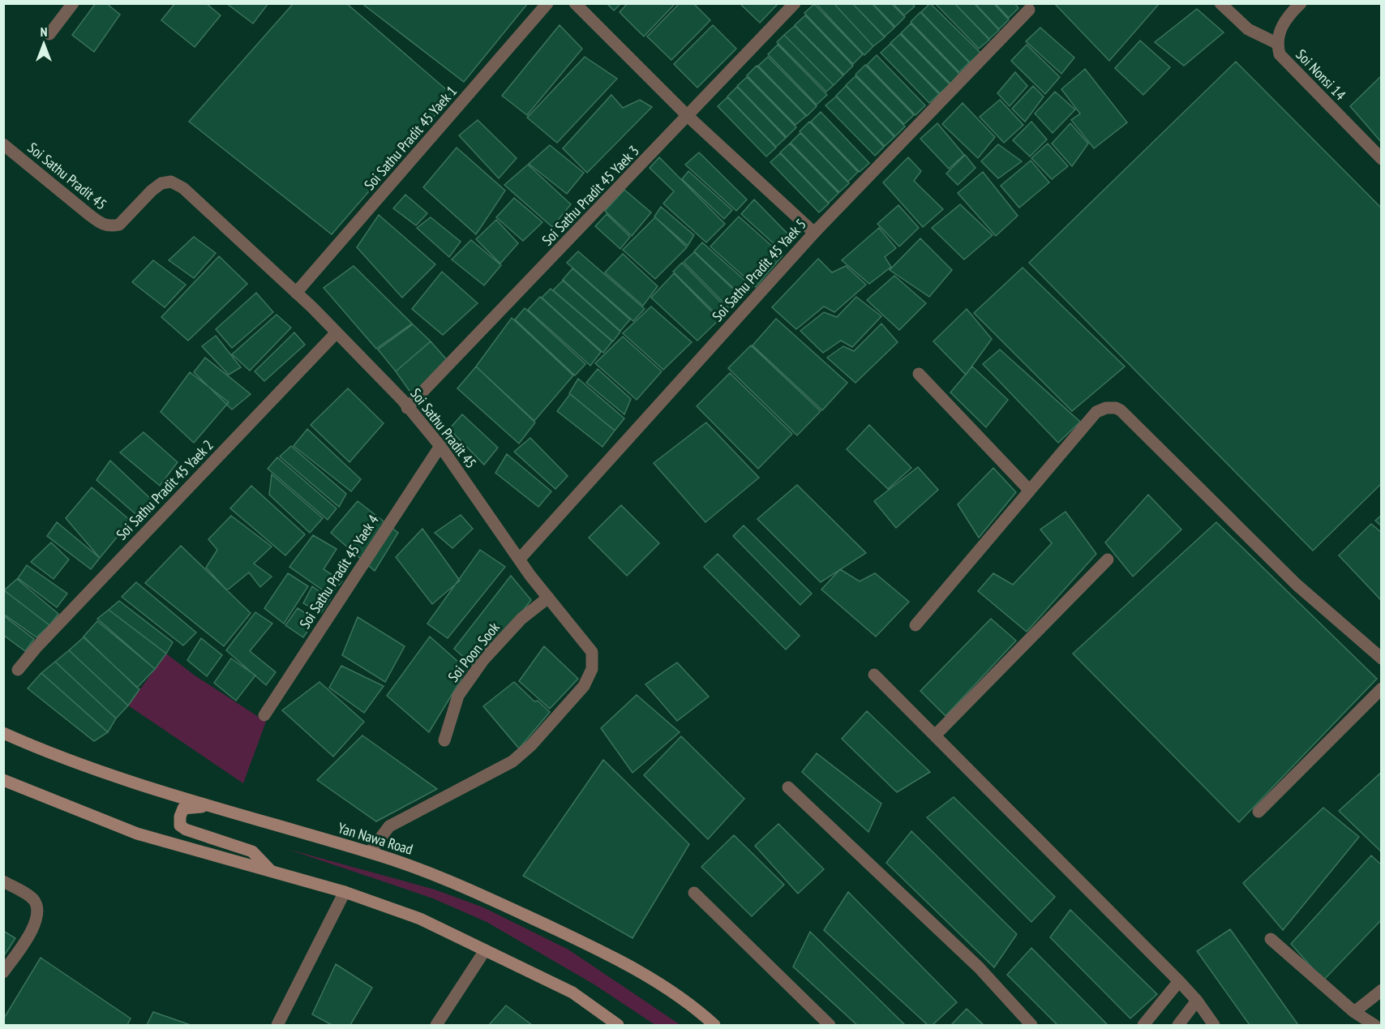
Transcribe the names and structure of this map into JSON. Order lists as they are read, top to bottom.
{
  "streets": {
    "main road": ["Yan Nawa Road"],
    "street": [
      "Soi Nonsi 14",
      "Soi Sathu Pradit 45 Yaek 1",
      "Soi Sathu Pradit 45",
      "Soi Sathu Pradit 45 Yaek 3",
      "Soi Sathu Pradit 45 Yaek 5",
      "Soi Sathu Pradit 45 Yaek 2",
      "Soi Sathu Pradit 45 Yaek 4",
      "Soi Poon Sook"
    ]
  },
  "crossings": [
    ["Soi Sathu Pradit 45 Yaek 1", "Soi Sathu Pradit 45"],
    ["Soi Sathu Pradit 45", "Soi Sathu Pradit 45 Yaek 3"],
    ["Soi Sathu Pradit 45", "Soi Sathu Pradit 45 Yaek 5"],
    ["Soi Sathu Pradit 45", "Soi Sathu Pradit 45 Yaek 2"],
    ["Soi Sathu Pradit 45", "Soi Sathu Pradit 45 Yaek 4"],
    ["Soi Sathu Pradit 45", "Soi Poon Sook"],
    ["Soi Sathu Pradit 45", "Yan Nawa Road"]
  ],
  "north": "top"
}
